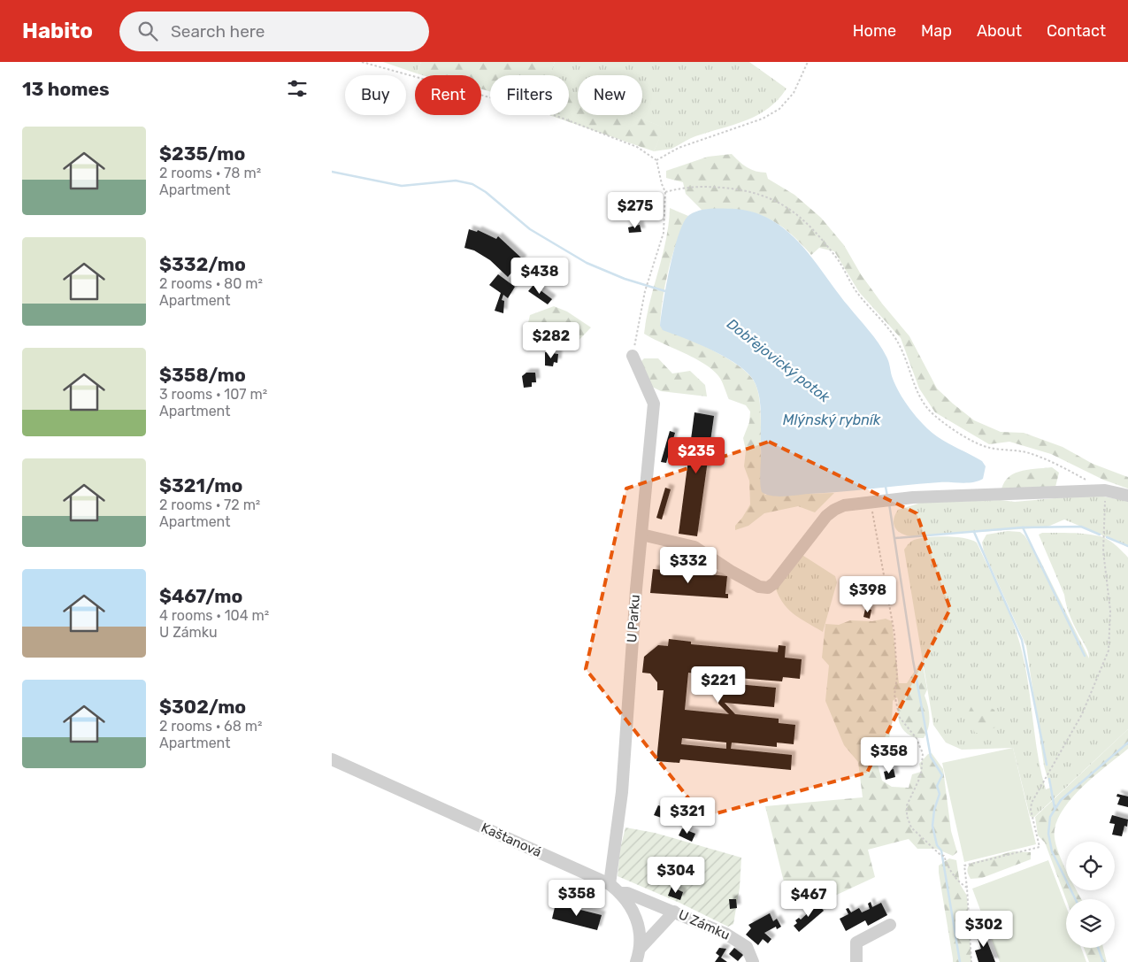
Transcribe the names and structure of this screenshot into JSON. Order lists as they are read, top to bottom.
{
  "streets": {
    "street": ["U Parku", "Kaštanová", "U Zámku"]
  },
  "crossings": [
    ["U Parku", "Kaštanová"],
    ["Kaštanová", "U Zámku"]
  ],
  "water": ["Dobřejovický potok", "Mlýnský rybník"],
  "page": {
    "header": "Habito",
    "search": "Search here",
    "nav": [
      "Home",
      "Map",
      "About",
      "Contact"
    ],
    "heading": "13 homes",
    "chip": [
      "Buy",
      "Rent",
      "Filters",
      "New"
    ],
    "list": [
      {
        "name": "$235/mo",
        "note": "2 rooms · 78 m² · Apartment"
      },
      {
        "name": "$332/mo",
        "note": "2 rooms · 80 m² · Apartment"
      },
      {
        "name": "$358/mo",
        "note": "3 rooms · 107 m² · Apartment"
      },
      {
        "name": "$321/mo",
        "note": "2 rooms · 72 m² · Apartment"
      },
      {
        "name": "$467/mo",
        "note": "4 rooms · 104 m² · U Zámku"
      },
      {
        "name": "$302/mo",
        "note": "2 rooms · 68 m² · Apartment"
      }
    ],
    "price": [
      "$275",
      "$438",
      "$282",
      "$235",
      "$332",
      "$398",
      "$221",
      "$358",
      "$321",
      "$304",
      "$358",
      "$467",
      "$302"
    ]
  }
}
